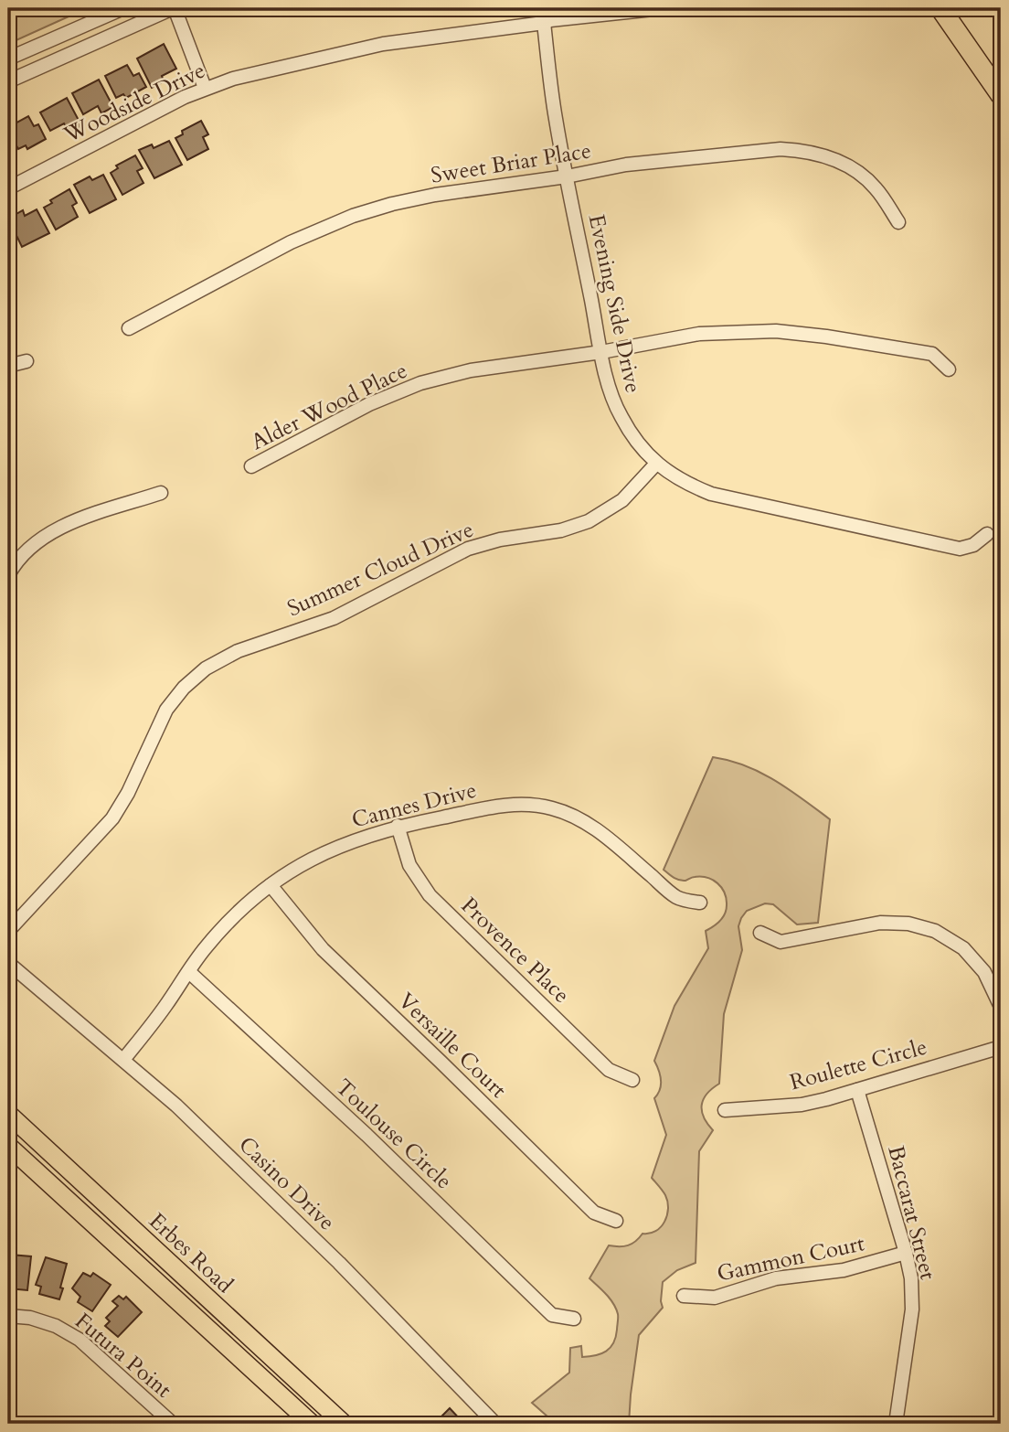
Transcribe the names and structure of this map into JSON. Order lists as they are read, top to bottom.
{
  "streets": {
    "main road": ["Erbes Road"],
    "street": [
      "Woodside Drive",
      "Sweet Briar Place",
      "Evening Side Drive",
      "Alder Wood Place",
      "Summer Cloud Drive",
      "Cannes Drive",
      "Provence Place",
      "Versaille Court",
      "Roulette Circle",
      "Toulouse Circle",
      "Casino Drive",
      "Baccarat Street",
      "Gammon Court",
      "Futura Point"
    ]
  },
  "crossings": [
    ["Woodside Drive", "Evening Side Drive"],
    ["Sweet Briar Place", "Evening Side Drive"],
    ["Evening Side Drive", "Alder Wood Place"],
    ["Evening Side Drive", "Summer Cloud Drive"],
    ["Cannes Drive", "Provence Place"],
    ["Cannes Drive", "Versaille Court"],
    ["Cannes Drive", "Toulouse Circle"],
    ["Cannes Drive", "Casino Drive"],
    ["Roulette Circle", "Baccarat Street"],
    ["Baccarat Street", "Gammon Court"]
  ]
}
